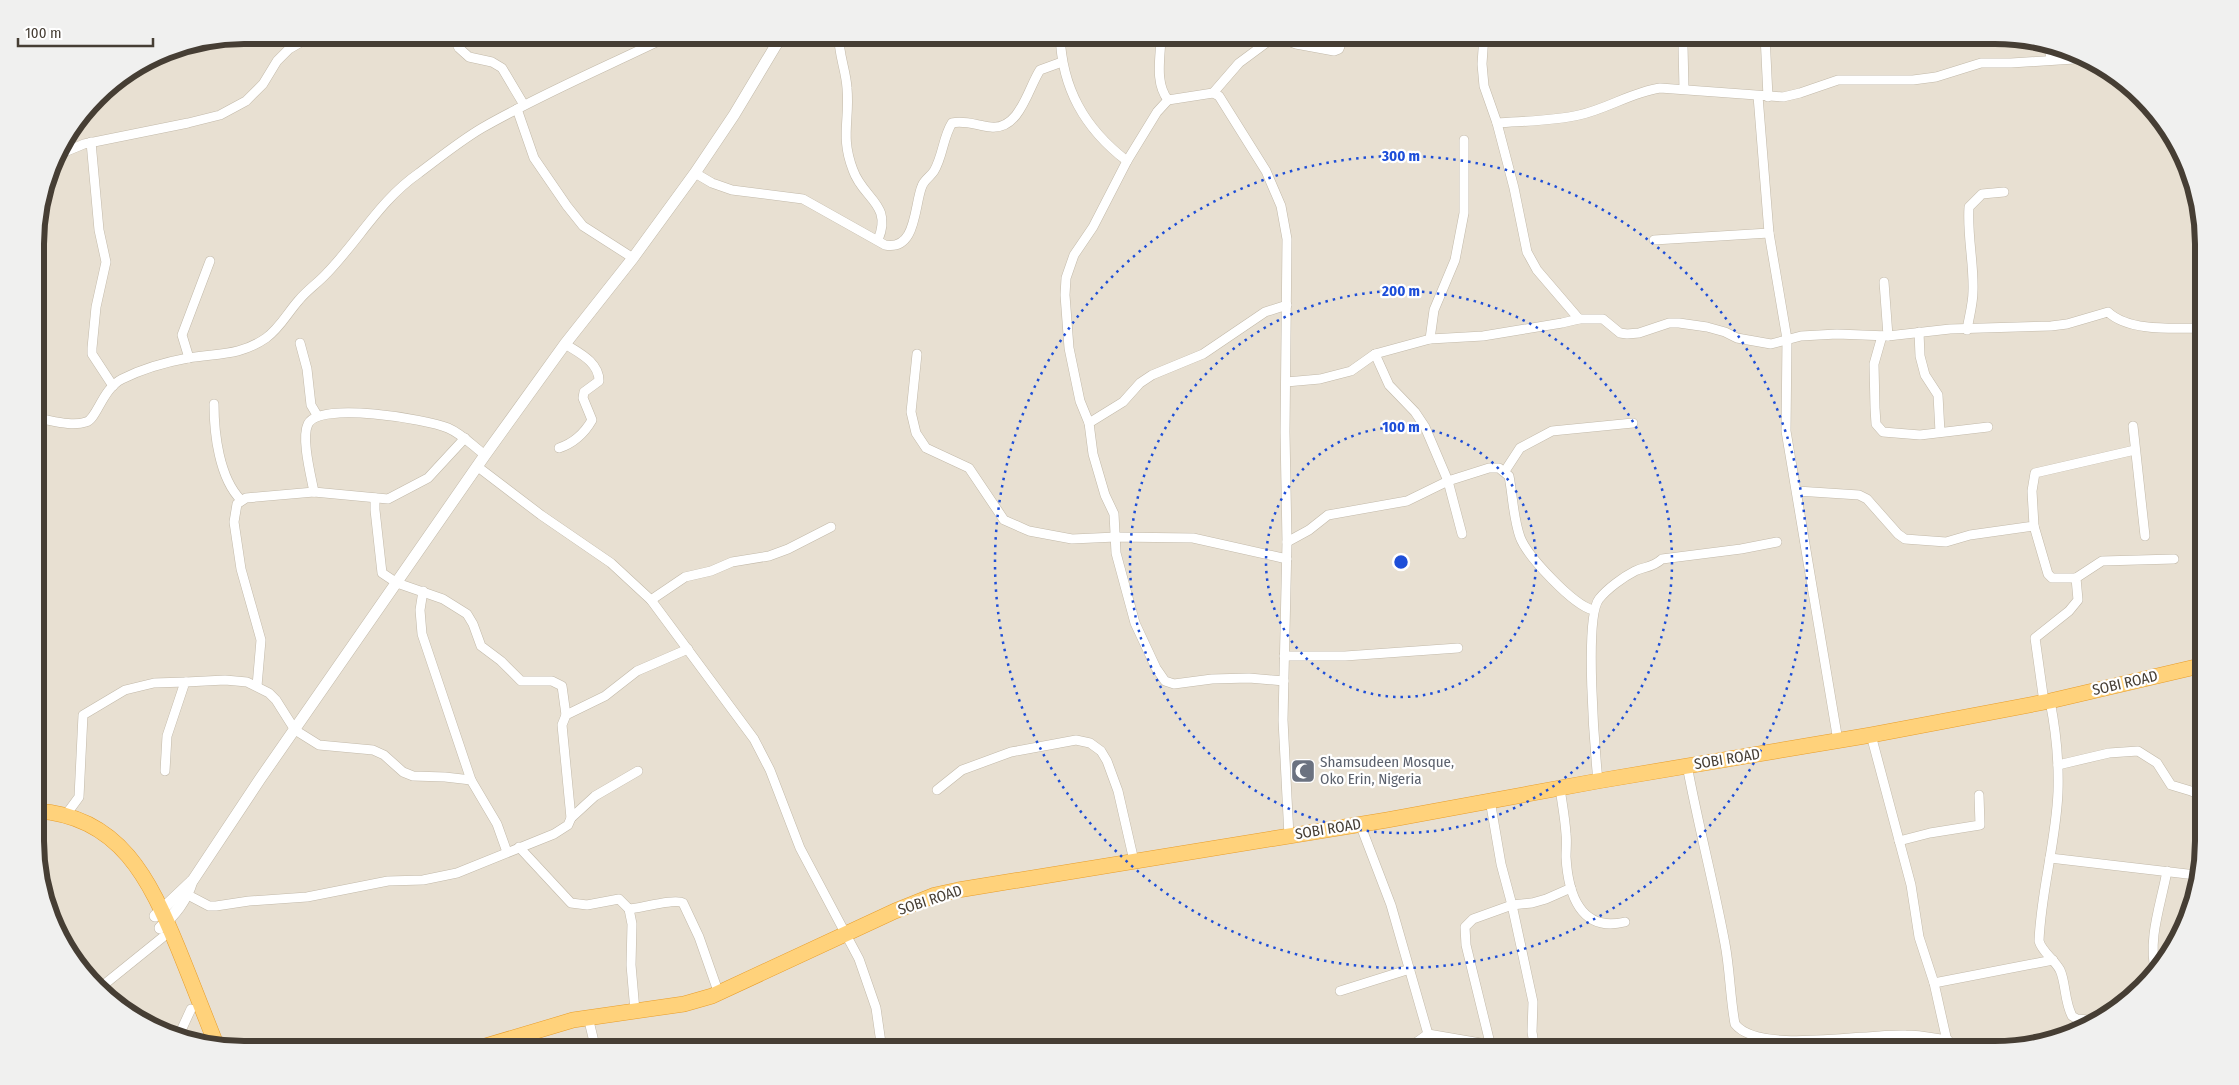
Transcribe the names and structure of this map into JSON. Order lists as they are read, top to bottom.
{
  "streets": {
    "highway": ["SOBI ROAD"]
  },
  "places": {
    "mosque": ["Shamsudeen Mosque, Oko Erin, Nigeria"]
  },
  "scale_bar": "100 m",
  "rings": ["300 m", "200 m", "100 m"]
}
